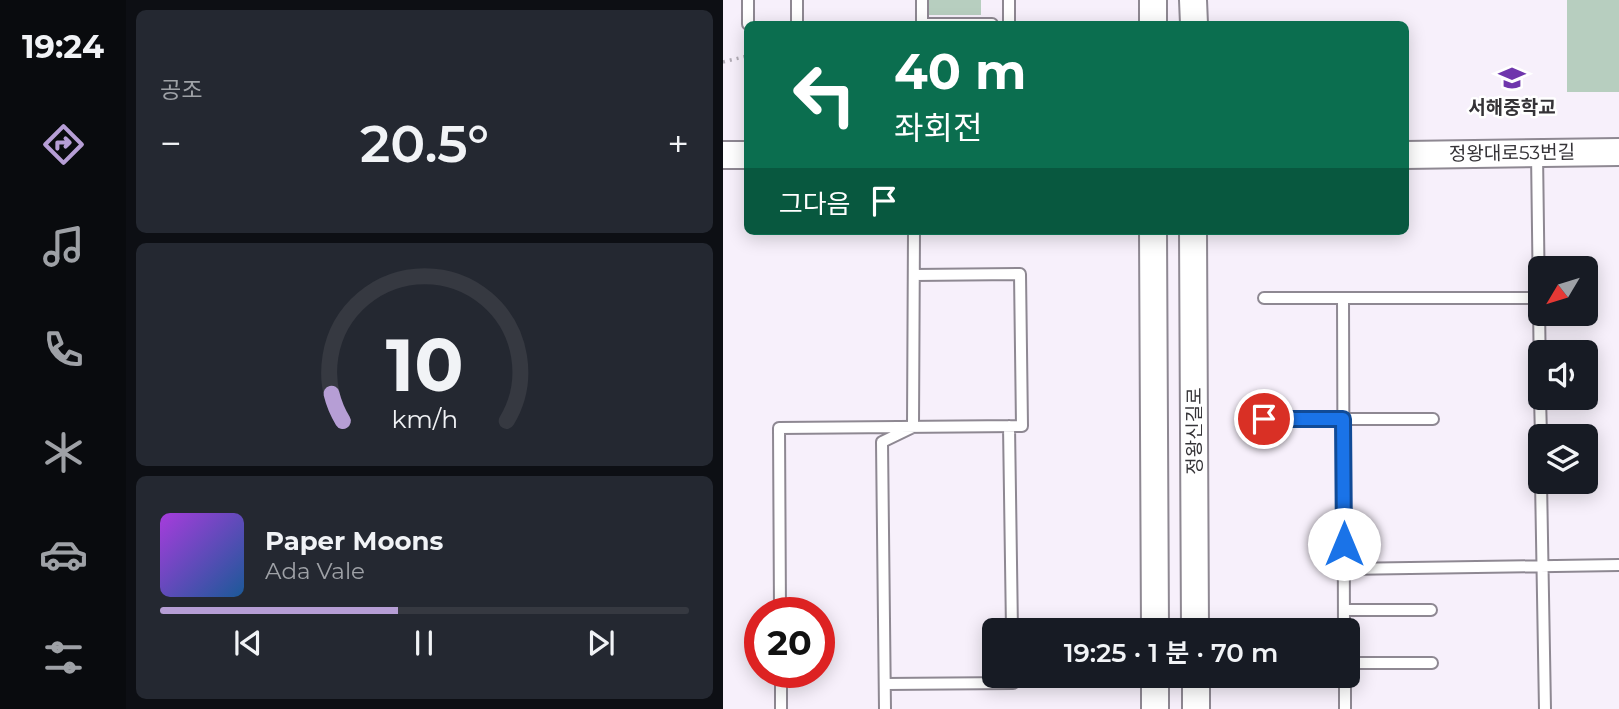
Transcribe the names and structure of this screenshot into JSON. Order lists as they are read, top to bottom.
{
  "streets": {
    "street": ["정왕대로53번길", "정왕신길로"]
  },
  "places": {
    "school or university": ["서해중학교"]
  },
  "north": "bottom left",
  "page": {
    "tabs": "19:24",
    "tile": "공조",
    "turn": ["40 m", "좌회전"],
    "heat": ["−", "20.5°", "+"],
    "then": "그다음",
    "song": ["Paper Moons", "Ada Vale"],
    "limit": "20",
    "trip": "19:25 · 1 분 · 70 m",
    "gauge": ["10", "km/h"]
  }
}
